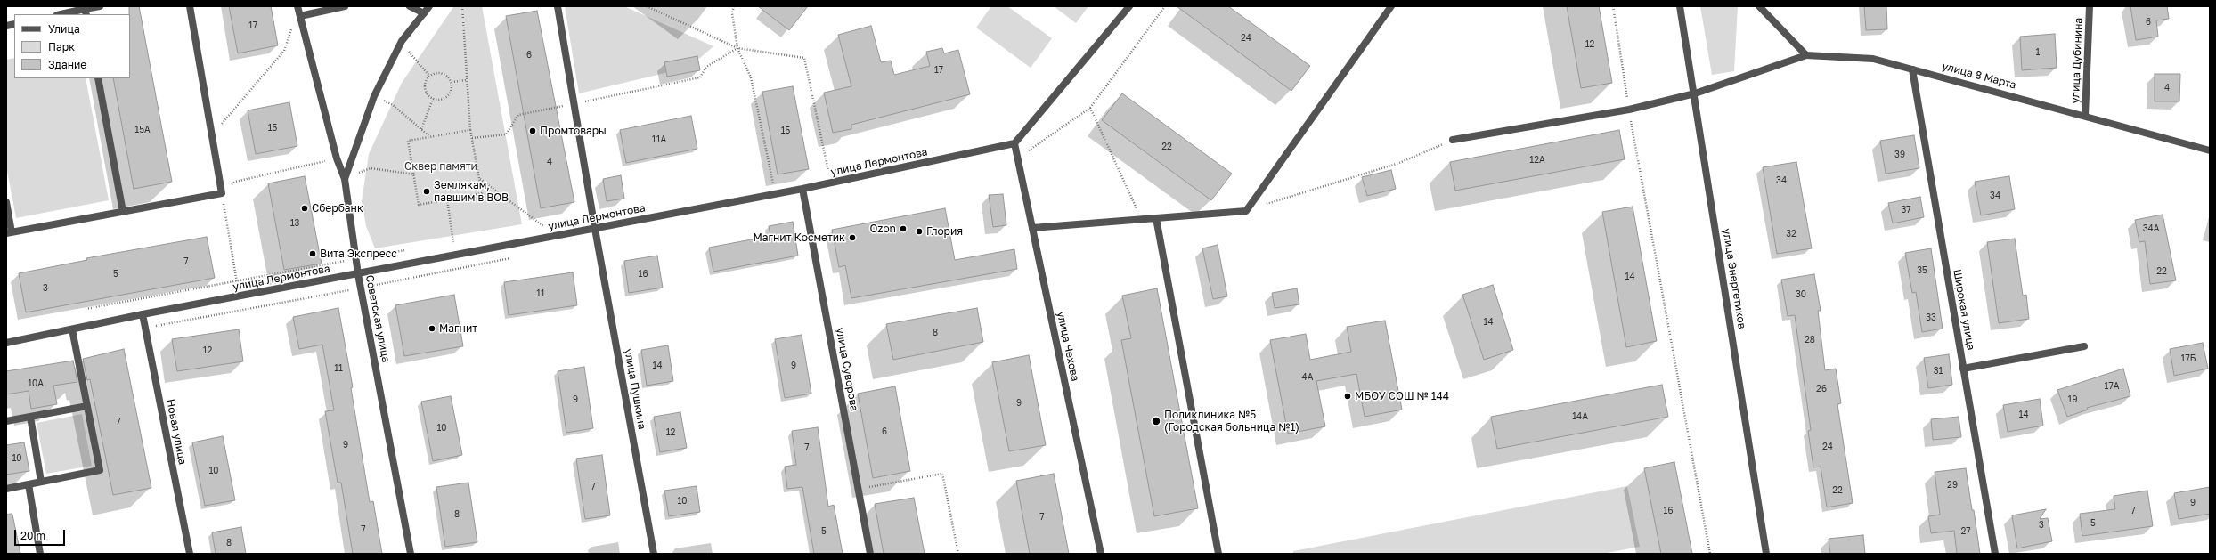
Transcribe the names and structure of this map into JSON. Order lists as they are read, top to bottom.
{
  "streets": {
    "street": [
      "улица Дубинина",
      "улица 8 Марта",
      "улица Лермонтова",
      "улица Энергетиков",
      "Широкая улица",
      "Советская улица",
      "улица Чехова",
      "улица Суворова",
      "улица Пушкина",
      "Новая улица"
    ]
  },
  "crossings": [
    ["улица Дубинина", "улица 8 Марта"],
    ["улица 8 Марта", "Широкая улица"],
    ["улица Лермонтова", "Советская улица"],
    ["улица Лермонтова", "улица Чехова"],
    ["улица Лермонтова", "улица Суворова"],
    ["улица Лермонтова", "улица Пушкина"],
    ["улица Лермонтова", "Новая улица"]
  ],
  "parks": ["Сквер памяти"],
  "places": [
    "Промтовары",
    "Землякам, павшим в ВОВ",
    "Сбербанк",
    "Ozon",
    "Глория",
    "Магнит Косметик",
    "Вита Экспресс",
    "Магнит",
    "МБОУ СОШ № 144",
    "Поликлиника №5 (Городская больница №1)"
  ],
  "house_numbers": [
    "6",
    "17",
    "24",
    "12",
    "1",
    "6",
    "17",
    "4",
    "15",
    "15А",
    "15",
    "11А",
    "22",
    "39",
    "12А",
    "4",
    "34",
    "34",
    "37",
    "13",
    "34А",
    "32",
    "7",
    "35",
    "22",
    "5",
    "16",
    "14",
    "3",
    "11",
    "30",
    "33",
    "14",
    "8",
    "28",
    "12",
    "17Б",
    "14",
    "9",
    "11",
    "31",
    "4А",
    "10А",
    "17А",
    "26",
    "9",
    "19",
    "9",
    "14",
    "14А",
    "7",
    "10",
    "6",
    "12",
    "9",
    "24",
    "7",
    "10",
    "10",
    "29",
    "7",
    "22",
    "10",
    "9",
    "16",
    "7",
    "8",
    "7",
    "5",
    "3",
    "7",
    "5",
    "27",
    "8"
  ],
  "legend": ["Улица", "Парк", "Здание"],
  "scale_bar": "20 m"
}
